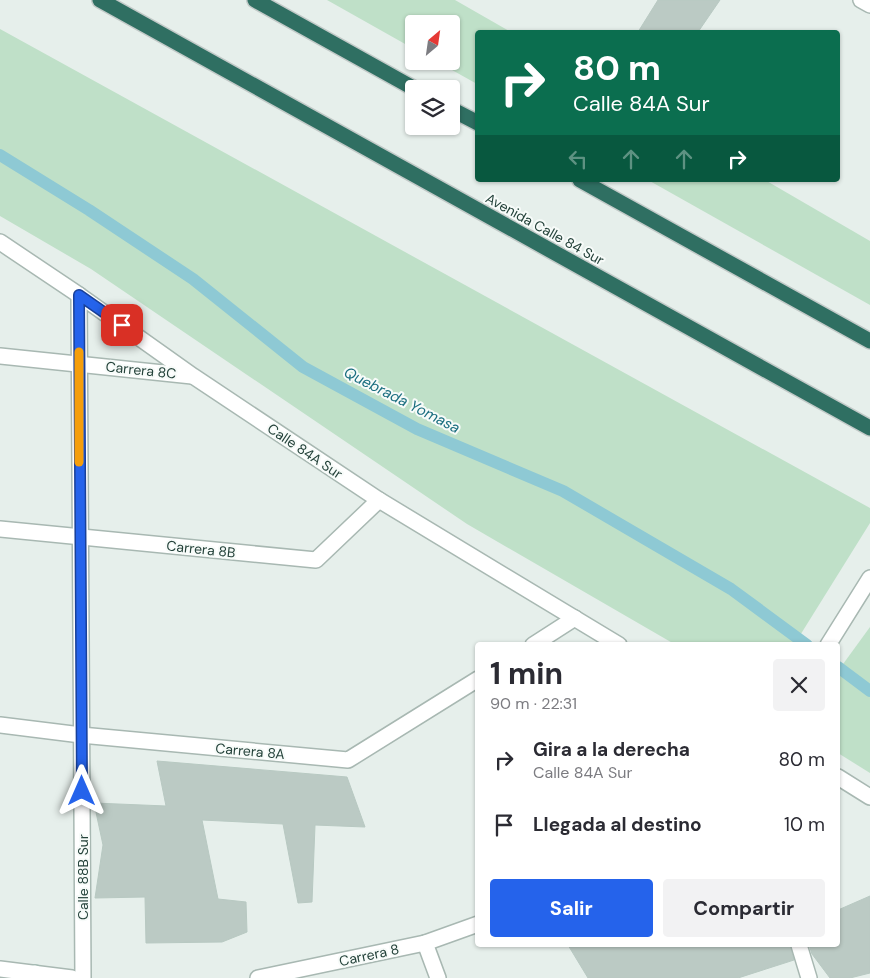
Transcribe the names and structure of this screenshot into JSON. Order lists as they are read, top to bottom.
{
  "streets": {
    "highway": ["Avenida Calle 84 Sur"],
    "street": [
      "Carrera 8C",
      "Calle 84A Sur",
      "Carrera 8B",
      "Carrera 8A",
      "Calle 88B Sur",
      "Carrera 8"
    ]
  },
  "crossings": [
    ["Carrera 8C", "Calle 84A Sur"],
    ["Carrera 8C", "Calle 88B Sur"],
    ["Calle 84A Sur", "Carrera 8B"],
    ["Calle 84A Sur", "Calle 88B Sur"],
    ["Carrera 8B", "Calle 88B Sur"],
    ["Carrera 8A", "Calle 88B Sur"]
  ],
  "water": ["Quebrada Yomasa"],
  "north": "top right",
  "page": {
    "turn": ["80 m", "Calle 84A Sur"],
    "heading": ["1 min", "90 m · 22:31"],
    "list": [
      {
        "name": "Gira a la derecha",
        "note": "Calle 84A Sur",
        "value": "80 m"
      },
      {
        "name": "Llegada al destino",
        "value": "10 m"
      }
    ],
    "buttons": ["Salir", "Compartir"]
  }
}
